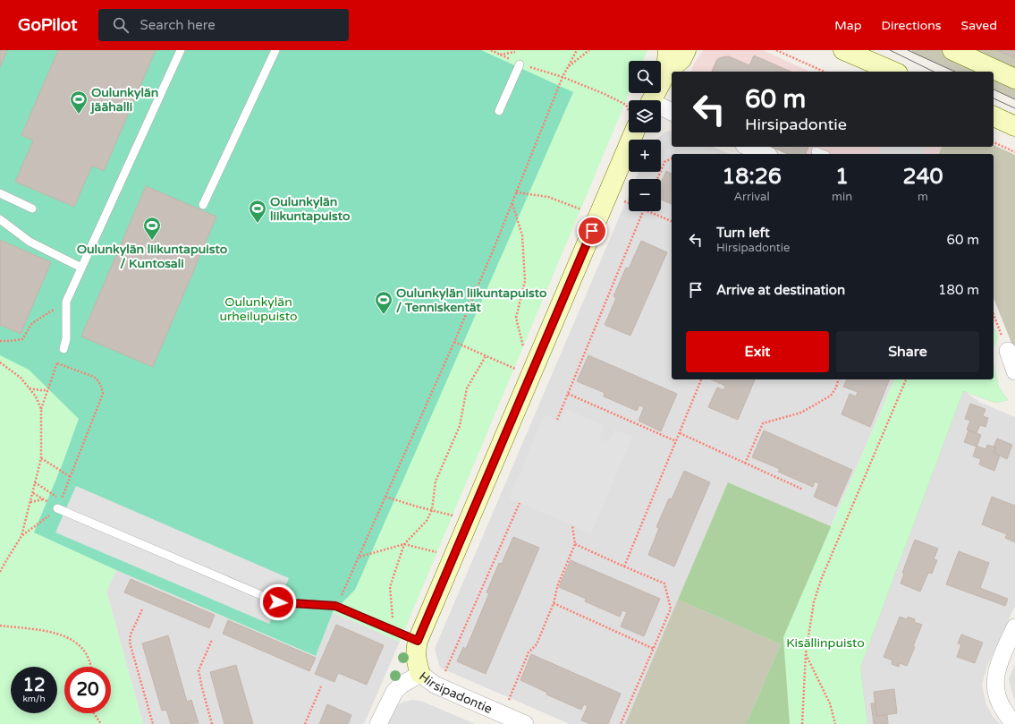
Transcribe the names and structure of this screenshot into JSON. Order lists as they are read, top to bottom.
{
  "streets": {
    "street": ["Hirsipadontie"]
  },
  "parks": ["Oulunkylän urheilupuisto", "Kisällinpuisto"],
  "places": {
    "sports": [
      "Oulunkylän jäähalli",
      "Oulunkylän liikuntapuisto",
      "Oulunkylän liikuntapuisto / Kuntosali",
      "Oulunkylän liikuntapuisto / Tenniskentät"
    ]
  },
  "page": {
    "header": "GoPilot",
    "search": "Search here",
    "nav": ["Map", "Directions", "Saved"],
    "map_buttons": ["+", "−"],
    "turn": ["60 m", "Hirsipadontie"],
    "eta": [
      "18:26",
      "Arrival",
      "1",
      "min",
      "240",
      "m"
    ],
    "list": [
      {
        "name": "Turn left",
        "note": "Hirsipadontie",
        "value": "60 m"
      },
      {
        "name": "Arrive at destination",
        "value": "180 m"
      }
    ],
    "buttons": ["Exit", "Share"],
    "speed": "12 km/h",
    "limit": "20"
  }
}
